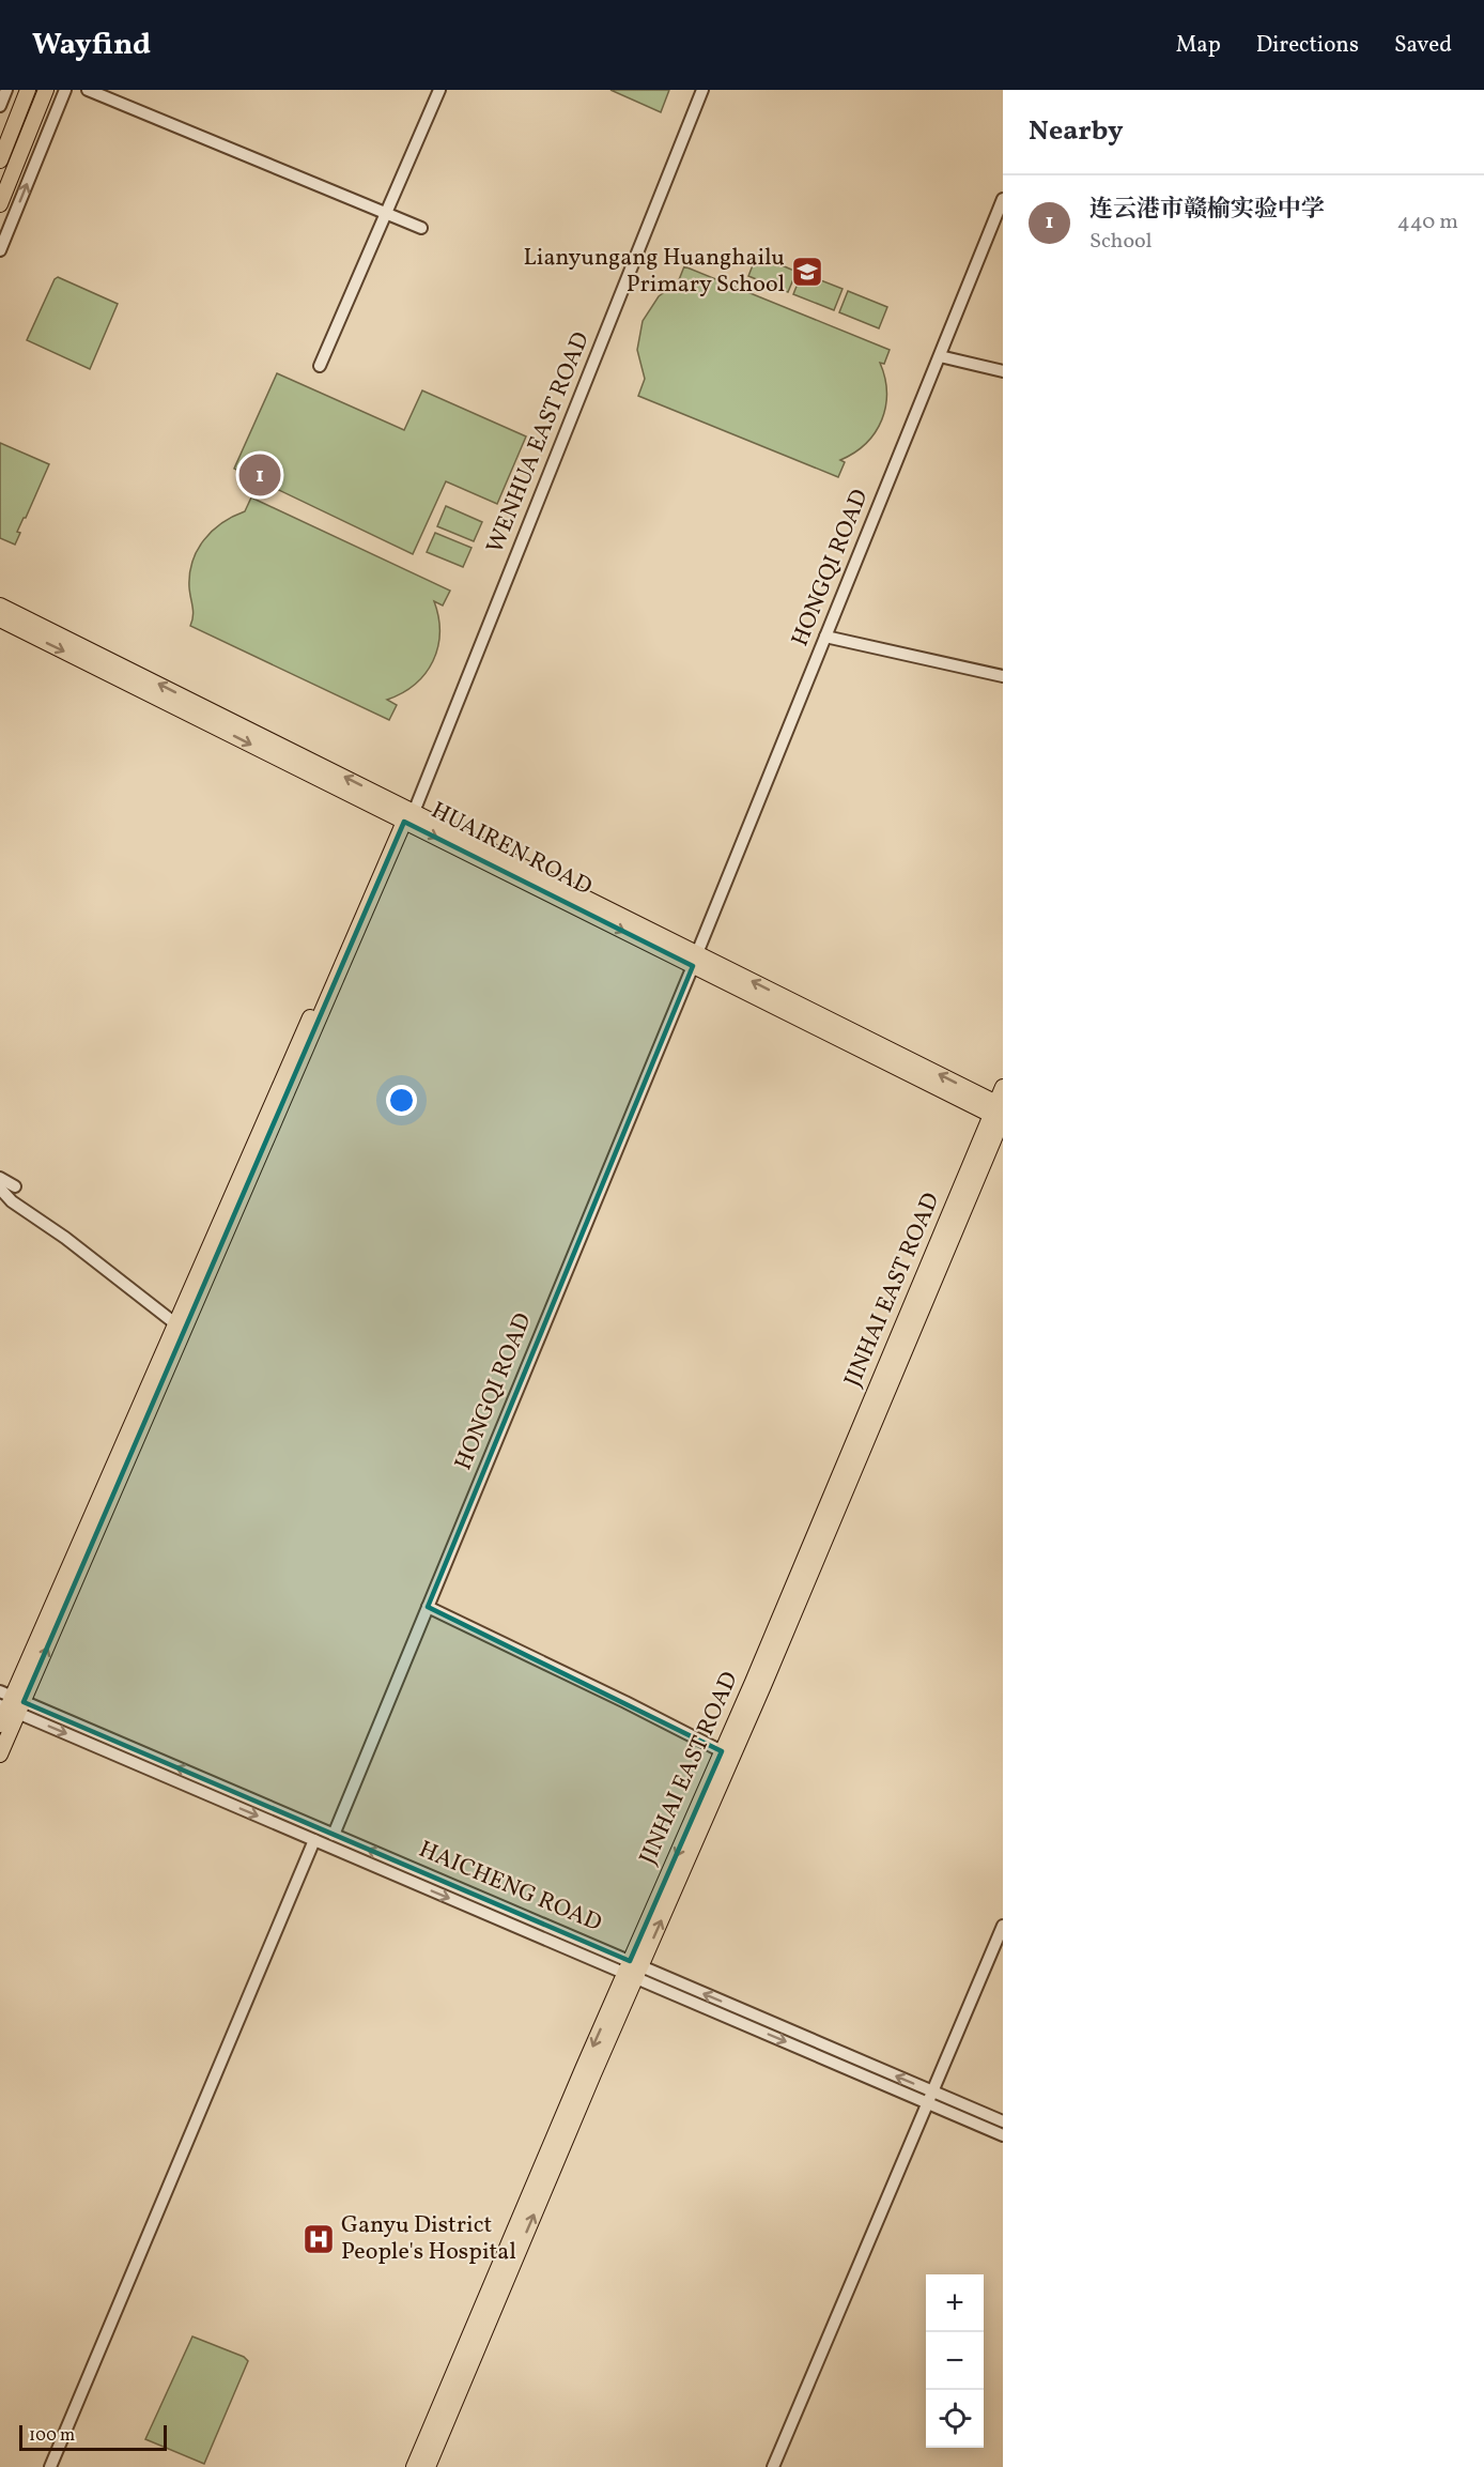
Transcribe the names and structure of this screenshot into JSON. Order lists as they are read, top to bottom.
{
  "streets": {
    "main road": ["HUAIREN ROAD", "JINHAI EAST ROAD"],
    "street": ["WENHUA EAST ROAD", "HONGQI ROAD", "HAICHENG ROAD"]
  },
  "crossings": [
    ["WENHUA EAST ROAD", "HUAIREN ROAD"],
    ["HONGQI ROAD", "HUAIREN ROAD"],
    ["HONGQI ROAD", "HAICHENG ROAD"],
    ["HUAIREN ROAD", "JINHAI EAST ROAD"],
    ["JINHAI EAST ROAD", "HAICHENG ROAD"]
  ],
  "places": {
    "school or university": ["Lianyungang Huanghailu Primary School"],
    "hospital": ["Ganyu District People's Hospital"]
  },
  "scale_bar": "100 m",
  "page": {
    "header": "Wayfind",
    "nav": ["Map", "Directions", "Saved"],
    "heading": "Nearby",
    "list": [
      {
        "mark": "1",
        "name": "连云港市赣榆实验中学",
        "note": "School",
        "value": "440 m"
      }
    ],
    "pins": "1",
    "map_buttons": ["+", "−"],
    "scale": "100 m"
  }
}
